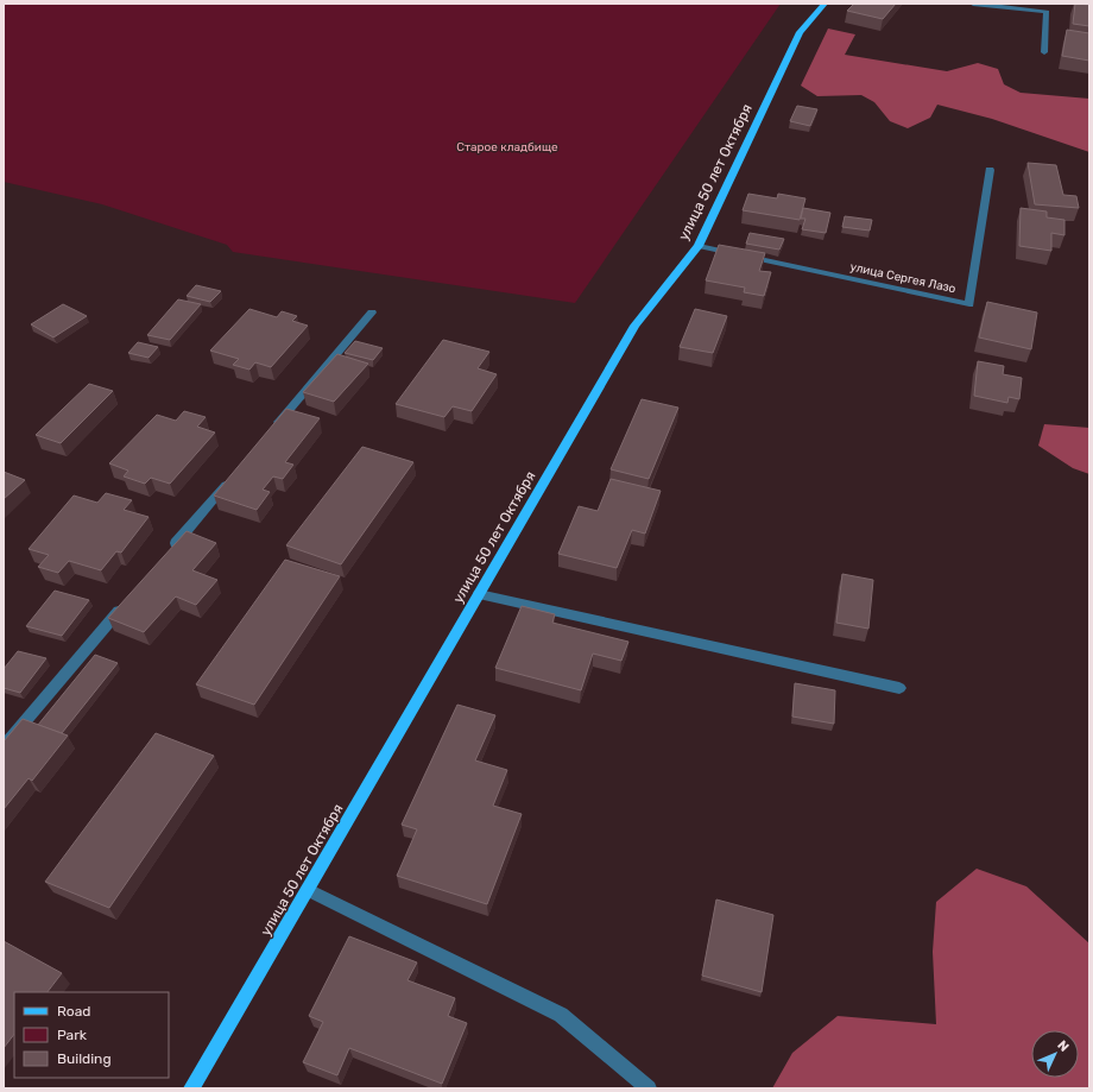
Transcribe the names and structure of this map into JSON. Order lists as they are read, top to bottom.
{
  "streets": {
    "main road": ["улица 50 лет Октября"],
    "street": ["улица Сергея Лазо"]
  },
  "crossings": [
    ["улица 50 лет Октября", "улица Сергея Лазо"]
  ],
  "parks": ["Старое кладбище"],
  "legend": ["Road", "Park", "Building"],
  "north": "top right"
}
